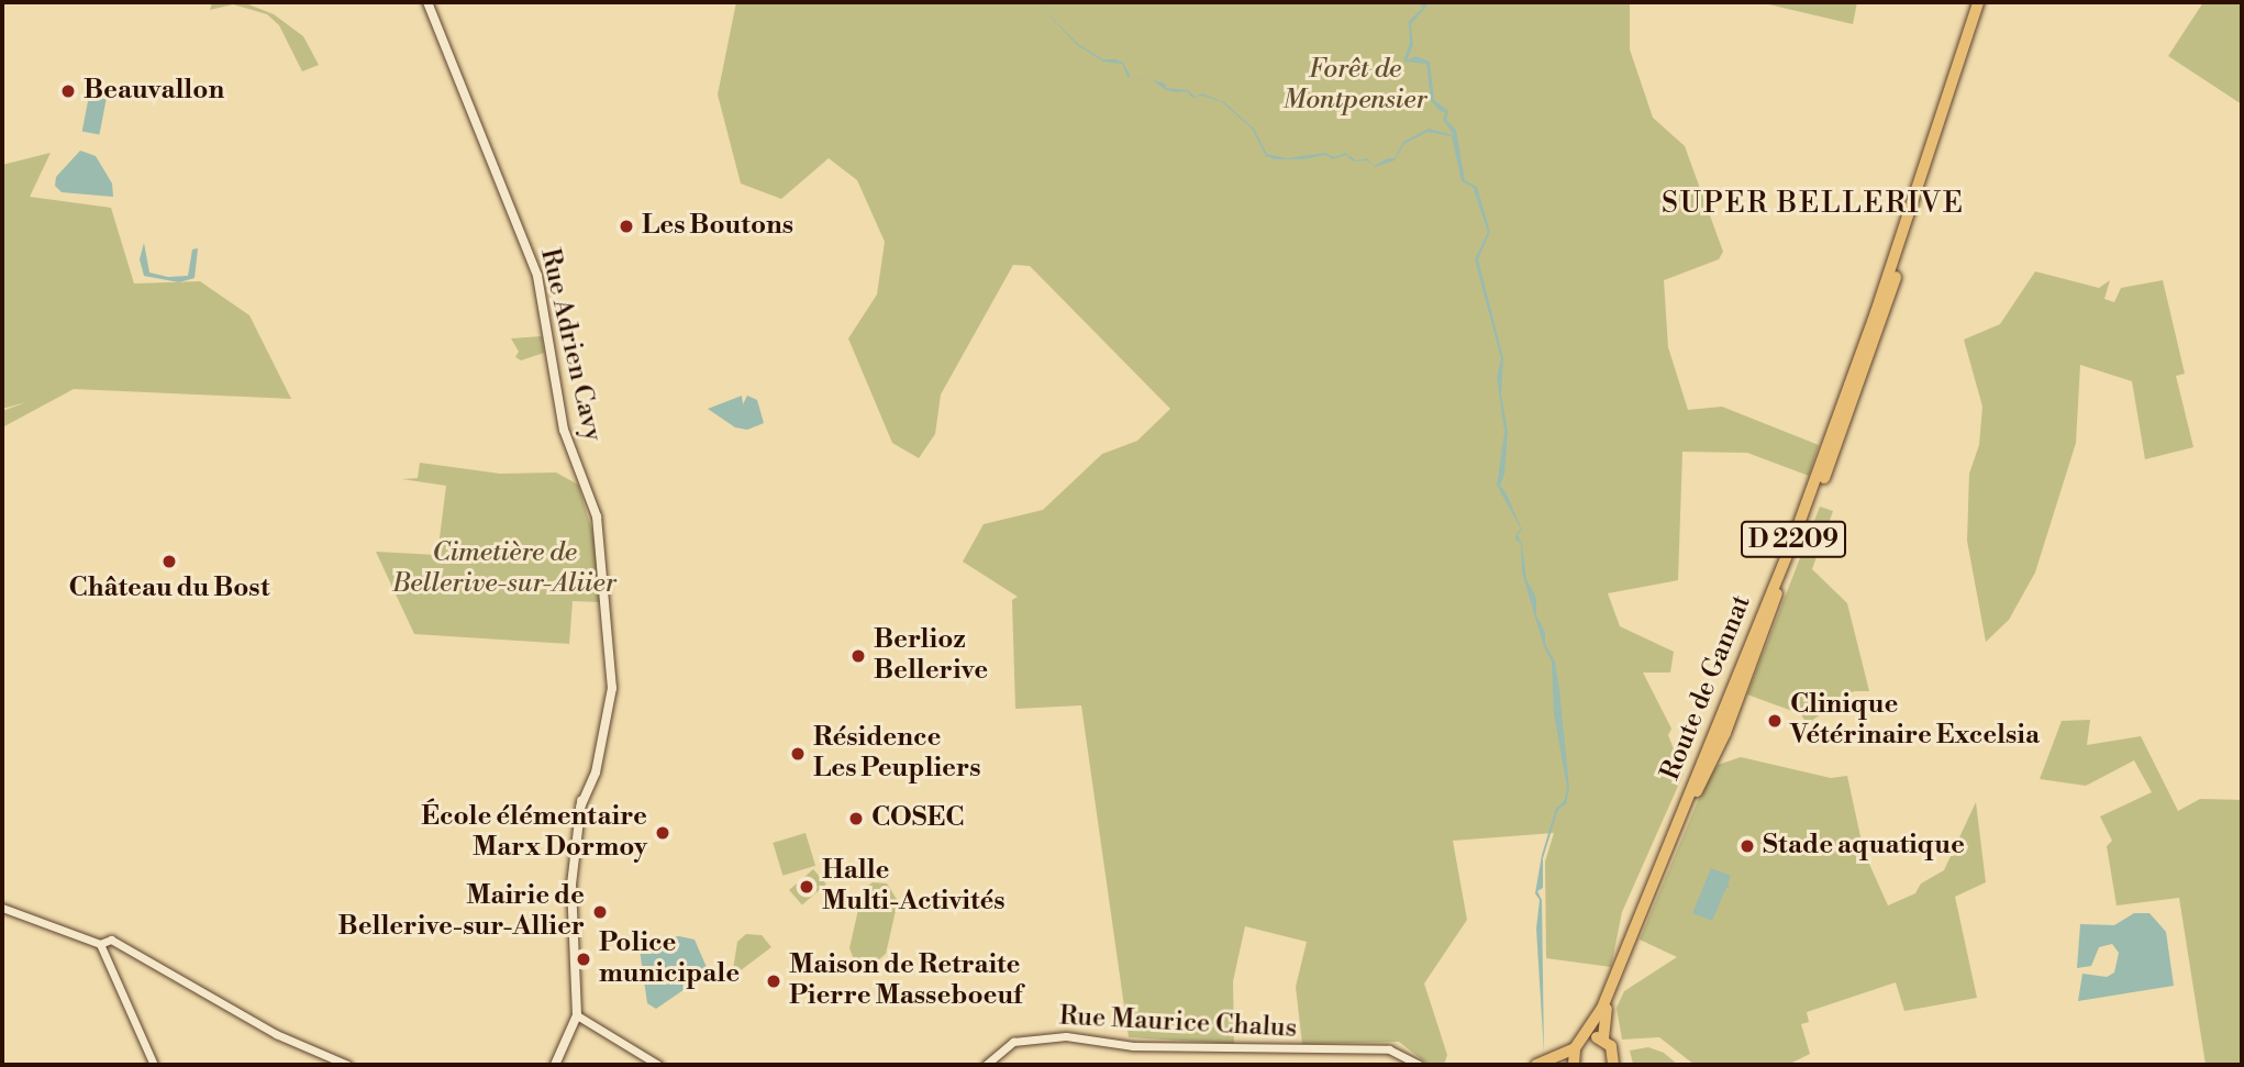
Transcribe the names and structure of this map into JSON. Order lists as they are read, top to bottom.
{
  "streets": {
    "main road": ["Rue Adrien Cavy", "D 2209", "Route de Gannat"],
    "street": ["Rue Maurice Chalus"]
  },
  "districts": ["SUPER BELLERIVE"],
  "parks": ["Forêt de Montpensier", "Cimetière de Bellerive-sur-Aliier"],
  "places": [
    "Beauvallon",
    "Les Boutons",
    "Château du Bost",
    "Berlioz Bellerive",
    "Clinique Vétérinaire Excelsia",
    "Résidence Les Peupliers",
    "COSEC",
    "École élémentaire Marx Dormoy",
    "Stade aquatique",
    "Halle Multi-Activités",
    "Mairie de Bellerive-sur-Allier",
    "Police municipale",
    "Maison de Retraite Pierre Masseboeuf"
  ]
}
